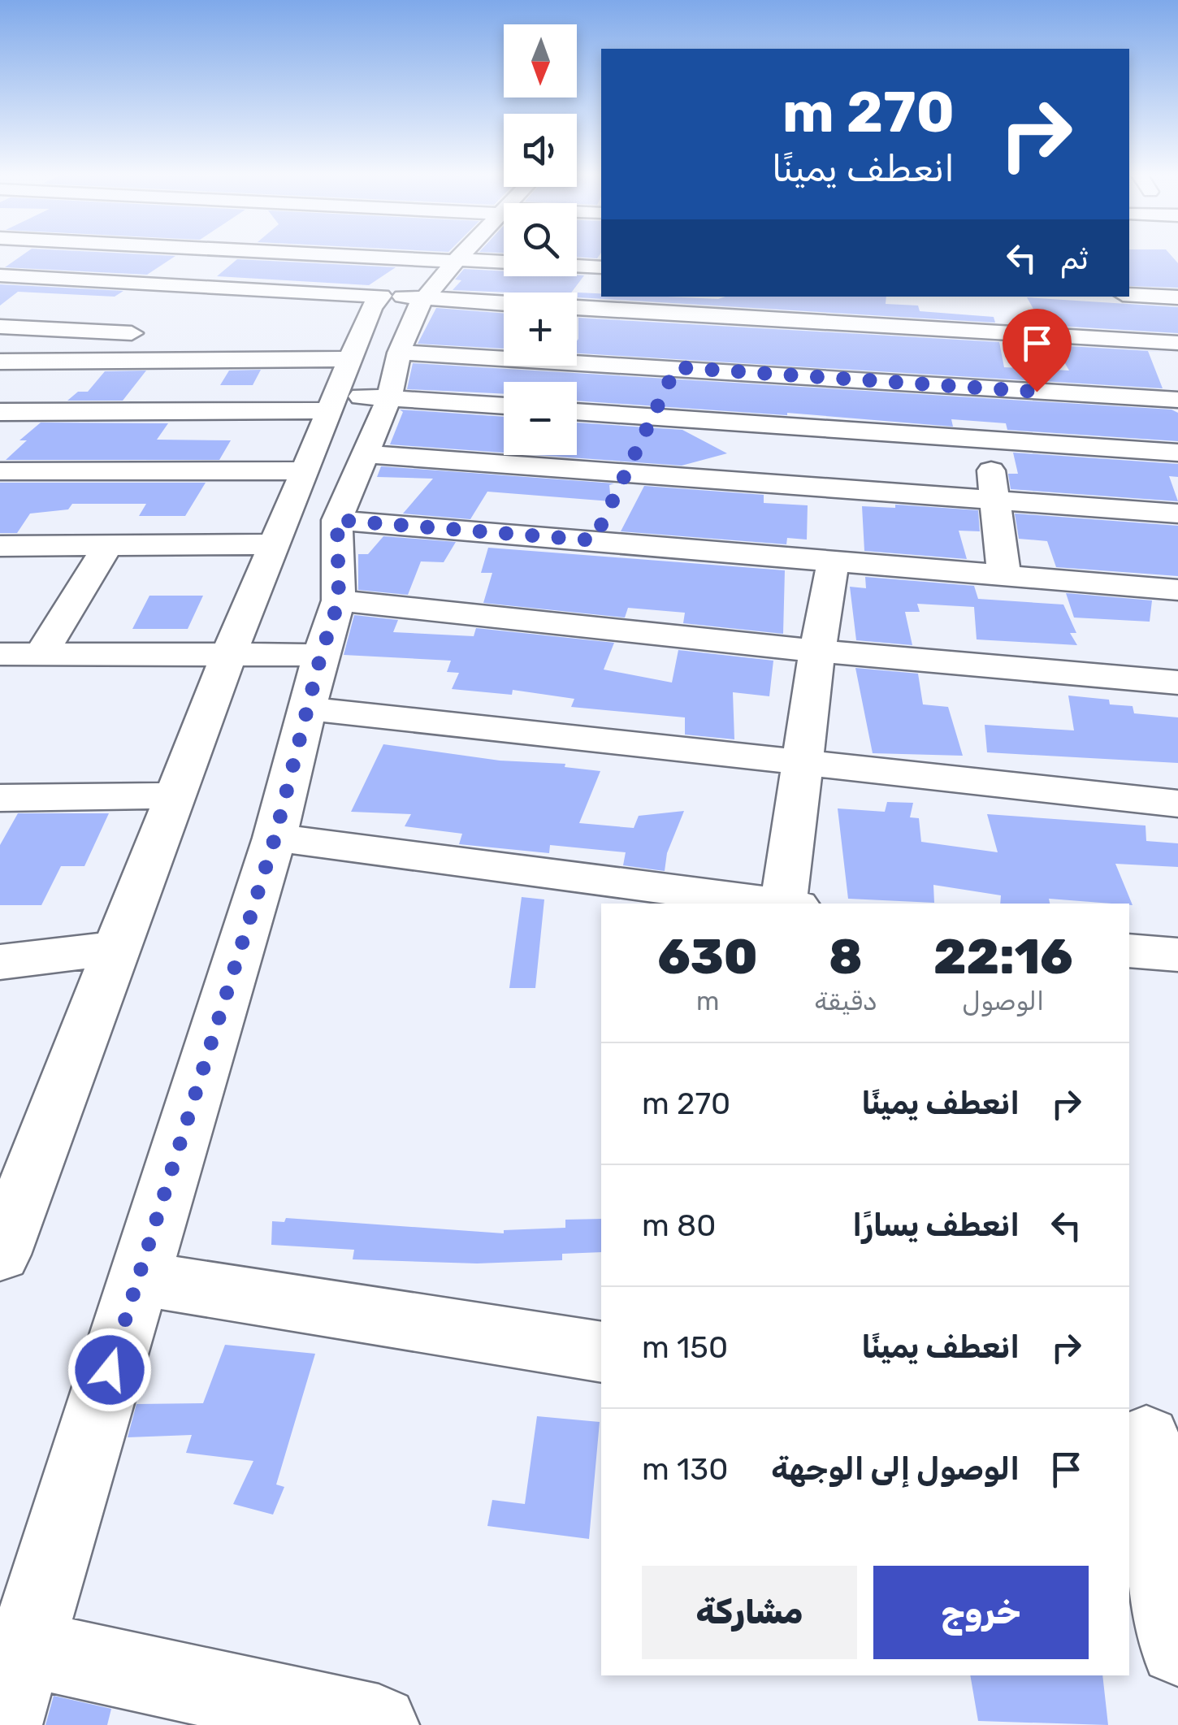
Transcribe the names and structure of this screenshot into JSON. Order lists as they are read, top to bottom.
{
  "north": "bottom",
  "page": {
    "map_buttons": ["+", "−"],
    "turn": ["270 m", "انعطف يمينًا"],
    "then": "ثم",
    "eta": [
      "22:16",
      "الوصول",
      "8",
      "دقيقة",
      "630",
      "m"
    ],
    "list": [
      {
        "name": "انعطف يمينًا",
        "value": "270 m"
      },
      {
        "name": "انعطف يسارًا",
        "value": "80 m"
      },
      {
        "name": "انعطف يمينًا",
        "value": "150 m"
      },
      {
        "name": "الوصول إلى الوجهة",
        "value": "130 m"
      }
    ],
    "buttons": ["خروج", "مشاركة"]
  }
}
